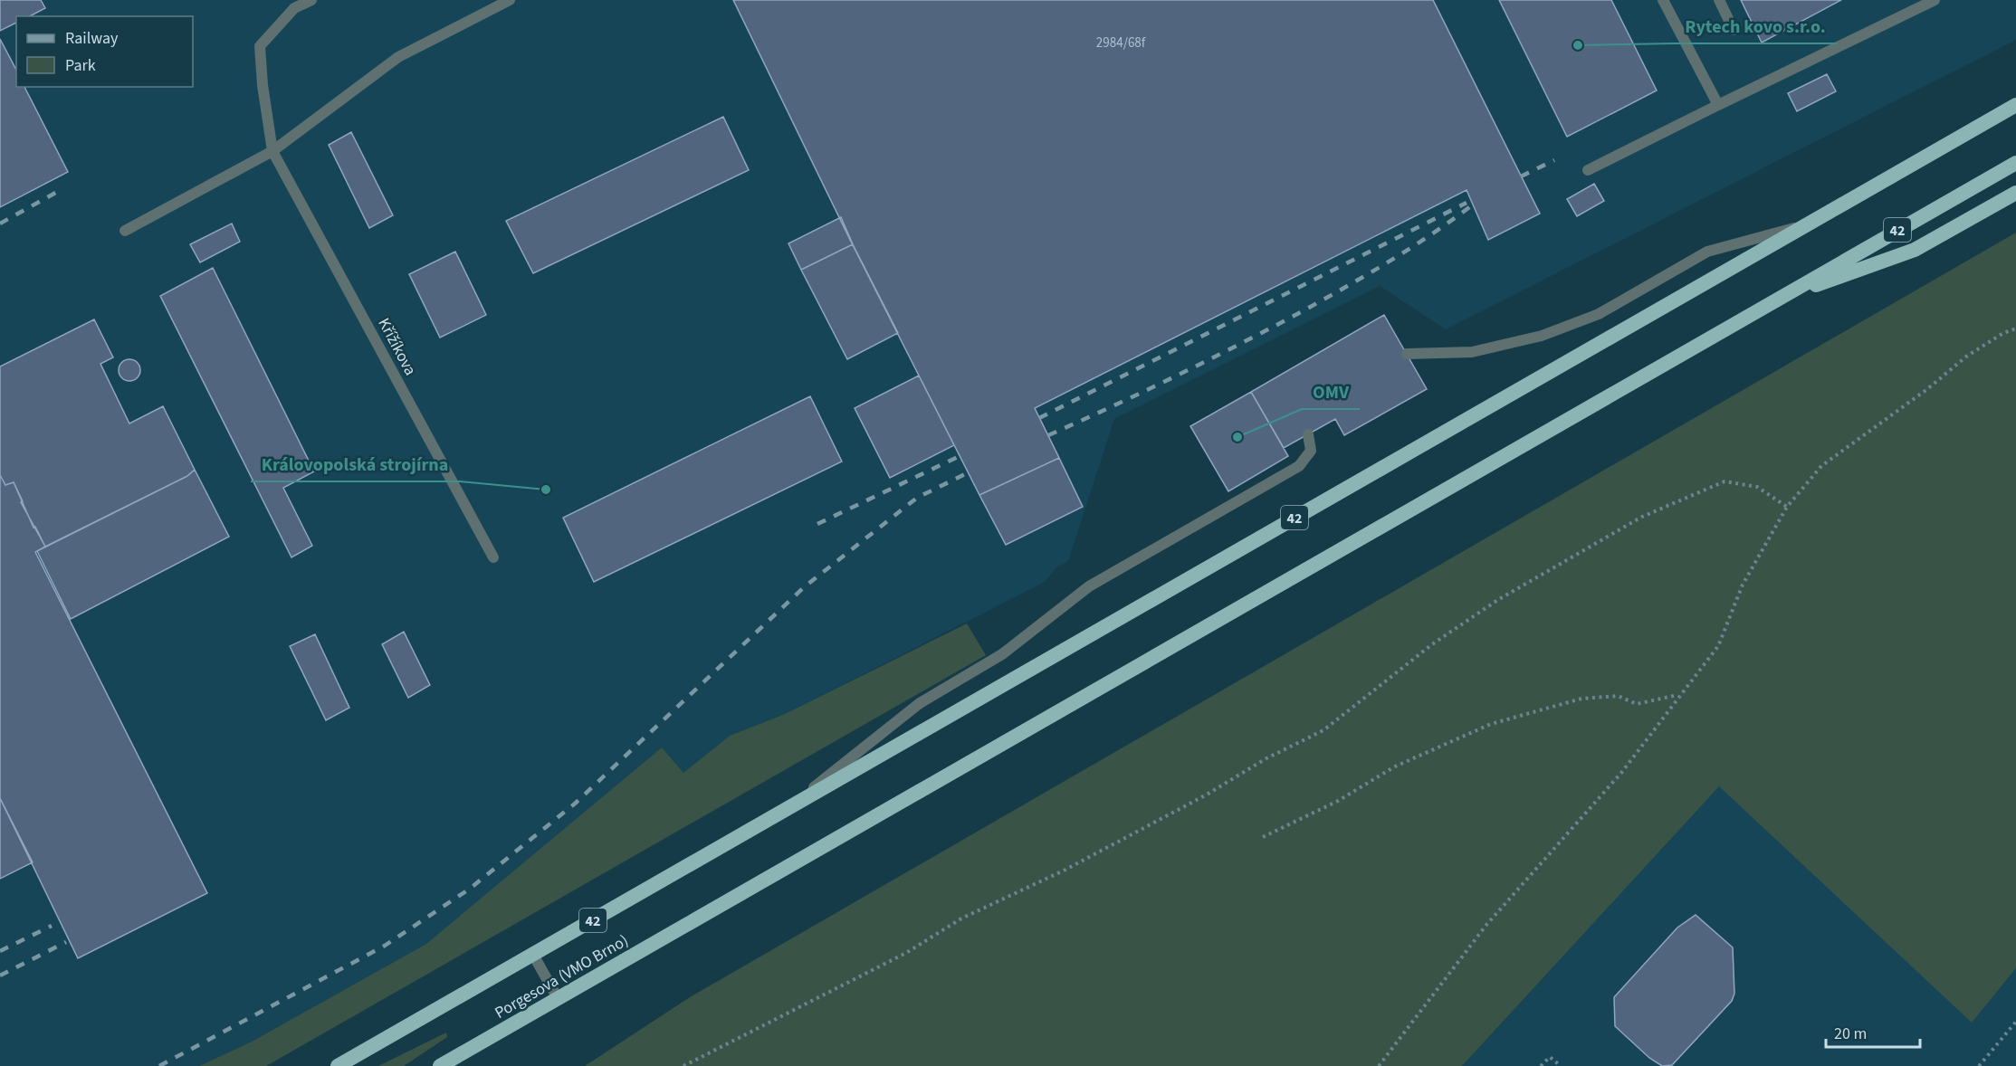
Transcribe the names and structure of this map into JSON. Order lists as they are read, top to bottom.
{
  "streets": {
    "highway": ["42", "Porgesova (VMO Brno)"],
    "lane": ["Křížíkova"]
  },
  "crossings": [
    ["42", "Porgesova (VMO Brno)"]
  ],
  "places": ["Rytech kovo s.r.o.", "OMV", "Královopolská strojírna"],
  "house_numbers": ["2984/68f"],
  "legend": ["Railway", "Park"],
  "scale_bar": "20 m"
}
